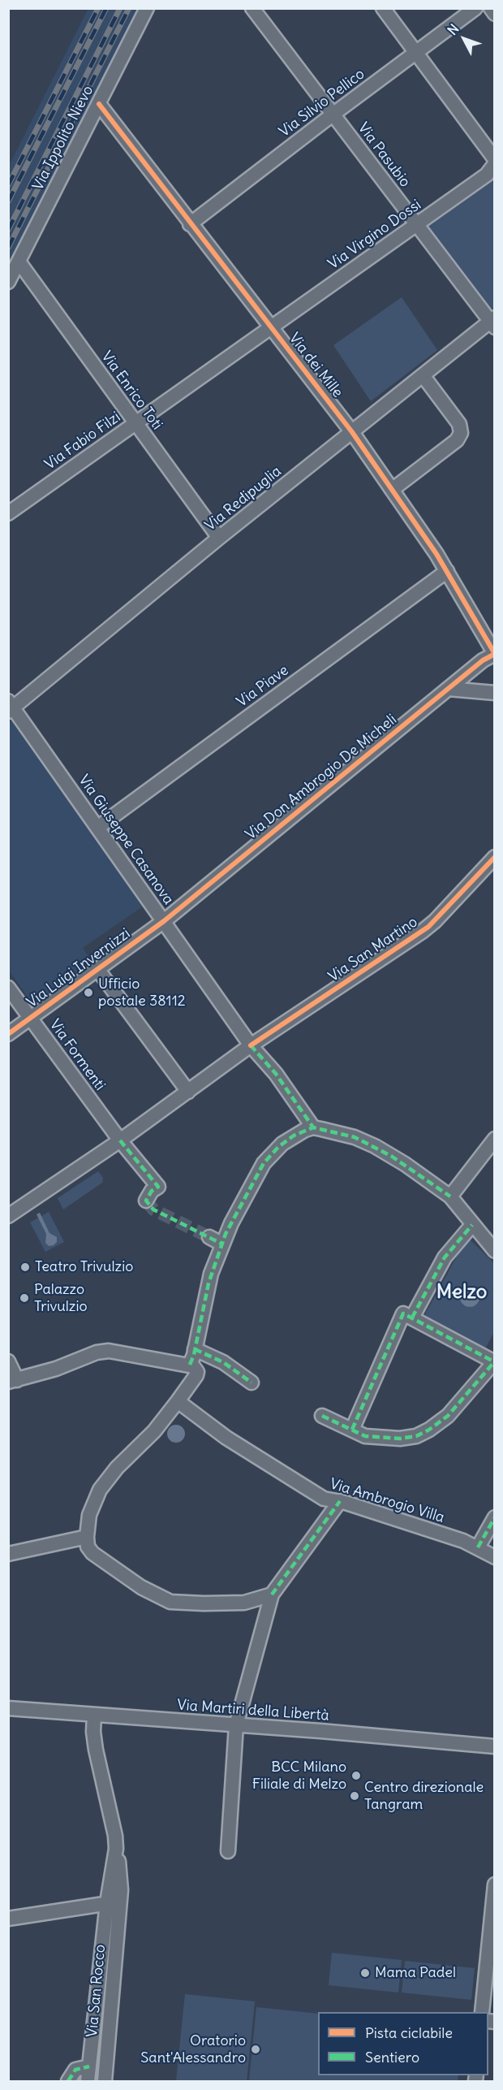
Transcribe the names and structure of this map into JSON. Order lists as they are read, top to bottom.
{
  "streets": {
    "street": [
      "Via Silvio Pellico",
      "Via Ippolito Nievo",
      "Via Pasubio",
      "Via Virgino Dossi",
      "Via dei Mille",
      "Via Enrico Toti",
      "Via Fabio Filzi",
      "Via Redipuglia",
      "Via Piave",
      "Via Don Ambrogio De Micheli",
      "Via Giuseppe Casanova",
      "Via San Martino",
      "Via Luigi Invernizzi",
      "Via Formenti",
      "Via Ambrogio Villa",
      "Via Martiri della Libertà",
      "Via San Rocco"
    ]
  },
  "crossings": [
    ["Via Silvio Pellico", "Via Pasubio"],
    ["Via Silvio Pellico", "Via dei Mille"],
    ["Via Ippolito Nievo", "Via dei Mille"],
    ["Via Ippolito Nievo", "Via Enrico Toti"],
    ["Via Pasubio", "Via Virgino Dossi"],
    ["Via Pasubio", "Via Redipuglia"],
    ["Via Virgino Dossi", "Via dei Mille"],
    ["Via Virgino Dossi", "Via Fabio Filzi"],
    ["Via dei Mille", "Via Fabio Filzi"],
    ["Via dei Mille", "Via Redipuglia"],
    ["Via dei Mille", "Via Piave"],
    ["Via dei Mille", "Via Don Ambrogio De Micheli"],
    ["Via Enrico Toti", "Via Fabio Filzi"],
    ["Via Enrico Toti", "Via Redipuglia"],
    ["Via Redipuglia", "Via Giuseppe Casanova"],
    ["Via Piave", "Via Giuseppe Casanova"],
    ["Via Don Ambrogio De Micheli", "Via Giuseppe Casanova"],
    ["Via Don Ambrogio De Micheli", "Via Luigi Invernizzi"],
    ["Via Giuseppe Casanova", "Via San Martino"],
    ["Via Giuseppe Casanova", "Via Luigi Invernizzi"],
    ["Via San Martino", "Via Formenti"],
    ["Via Luigi Invernizzi", "Via Formenti"],
    ["Via Martiri della Libertà", "Via San Rocco"]
  ],
  "districts": ["Melzo"],
  "places": [
    "Ufficio postale 38112",
    "Teatro Trivulzio",
    "Palazzo Trivulzio",
    "BCC Milano Filiale di Melzo",
    "Centro direzionale Tangram",
    "Mama Padel",
    "Oratorio Sant'Alessandro"
  ],
  "legend": ["Pista ciclabile", "Sentiero"],
  "north": "top left"
}
